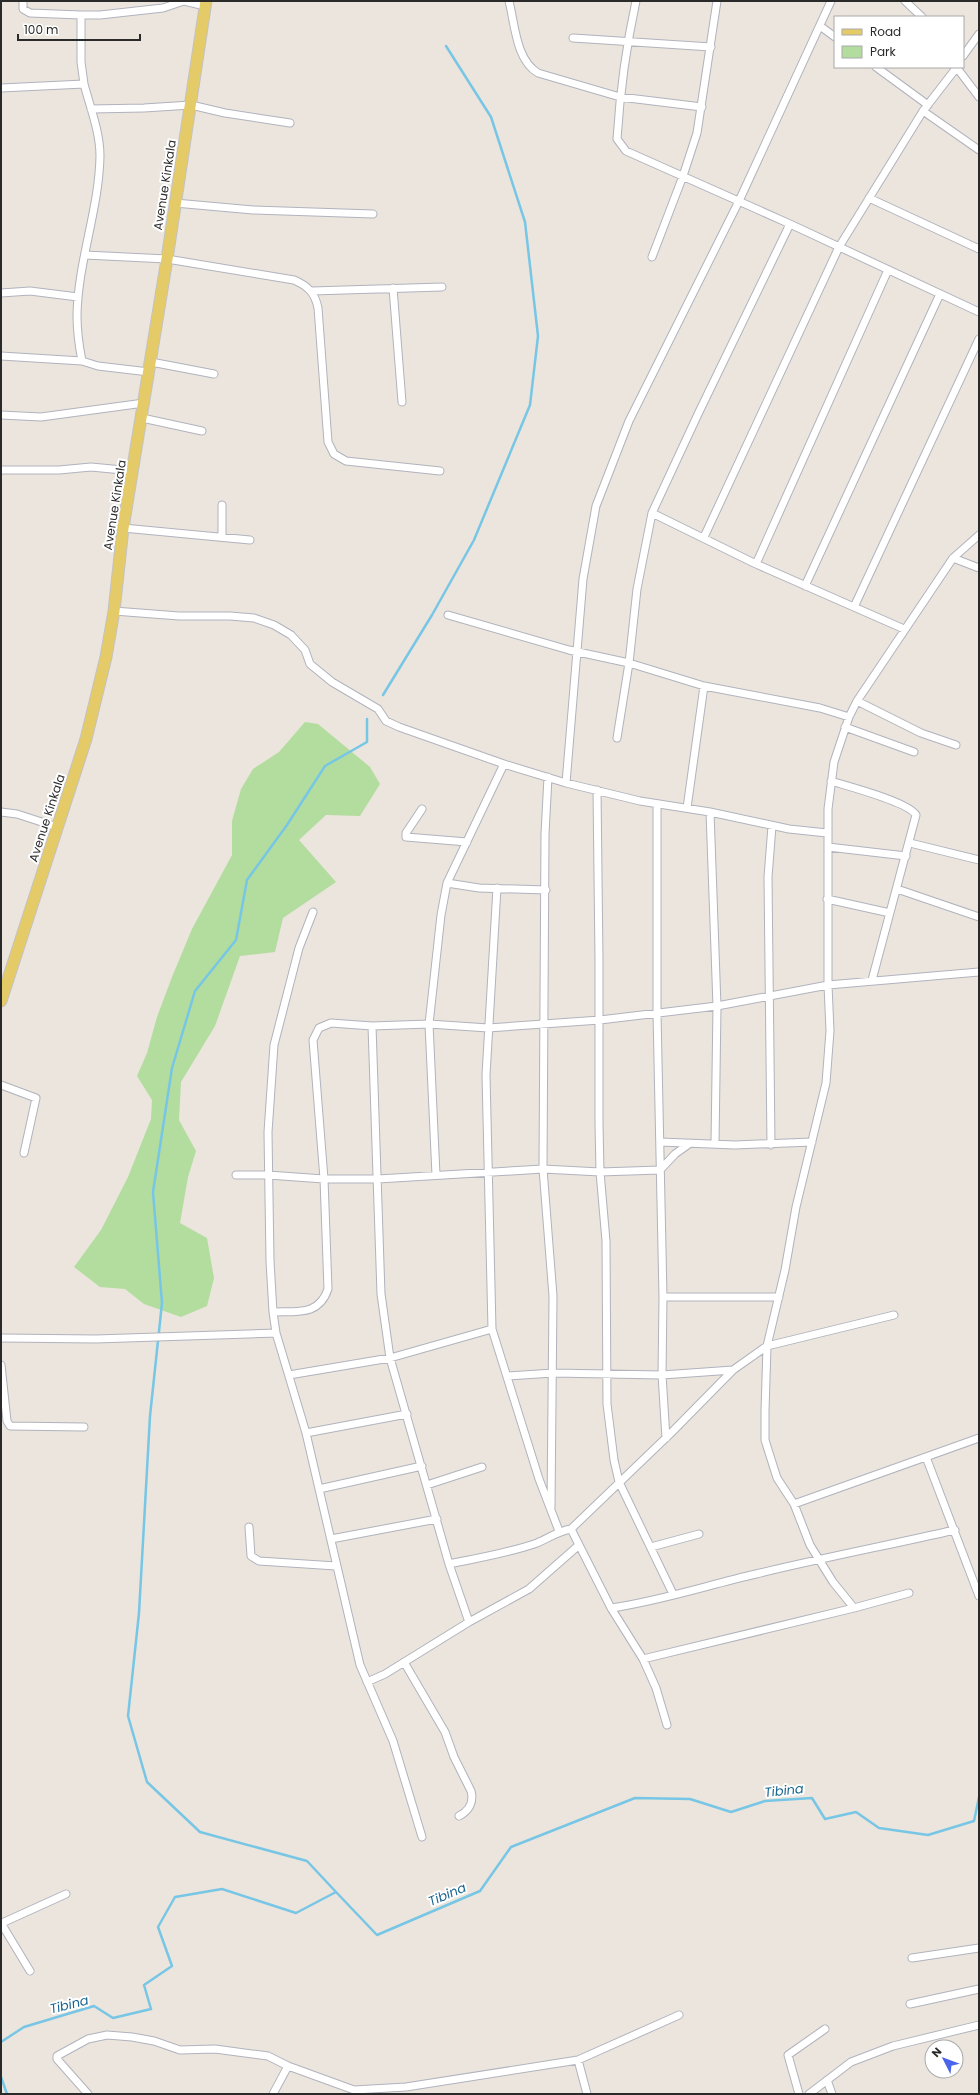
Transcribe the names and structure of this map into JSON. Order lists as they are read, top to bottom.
{
  "streets": {
    "main road": ["Avenue Kinkala"]
  },
  "water": ["Tibina"],
  "legend": ["Road", "Park"],
  "scale_bar": "100 m",
  "north": "top left"
}
